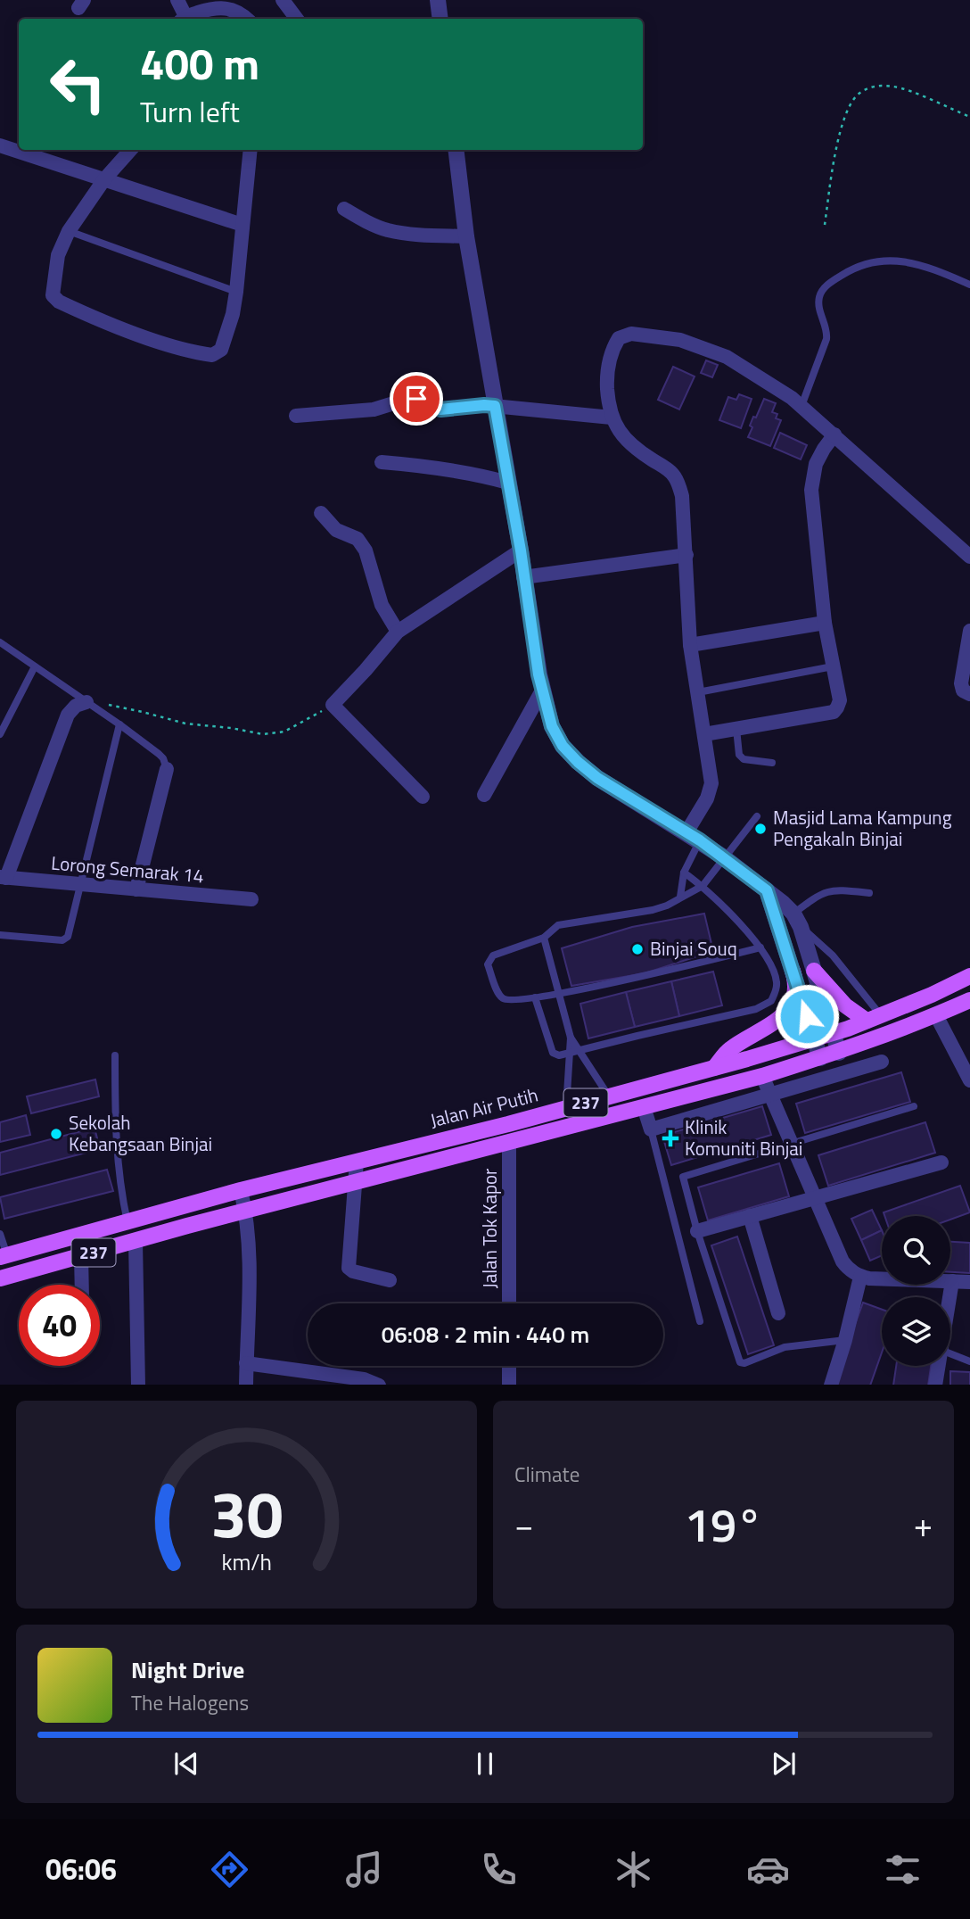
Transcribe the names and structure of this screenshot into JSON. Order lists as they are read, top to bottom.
{
  "streets": {
    "main road": ["237", "Jalan Air Putih"],
    "street": ["Lorong Semarak 14", "Jalan Tok Kapor"]
  },
  "crossings": [
    ["Jalan Air Putih", "Jalan Tok Kapor"]
  ],
  "places": {
    "other": ["Masjid Lama Kampung Pengakaln Binjai", "Binjai Souq", "Sekolah Kebangsaan Binjai"],
    "health": ["Klinik Komuniti Binjai"]
  },
  "page": {
    "turn": ["400 m", "Turn left"],
    "limit": "40",
    "trip": "06:08 · 2 min · 440 m",
    "tile": "Climate",
    "heat": ["−", "19°", "+"],
    "song": ["Night Drive", "The Halogens"],
    "tabs": "06:06",
    "gauge": ["30", "km/h"]
  }
}
